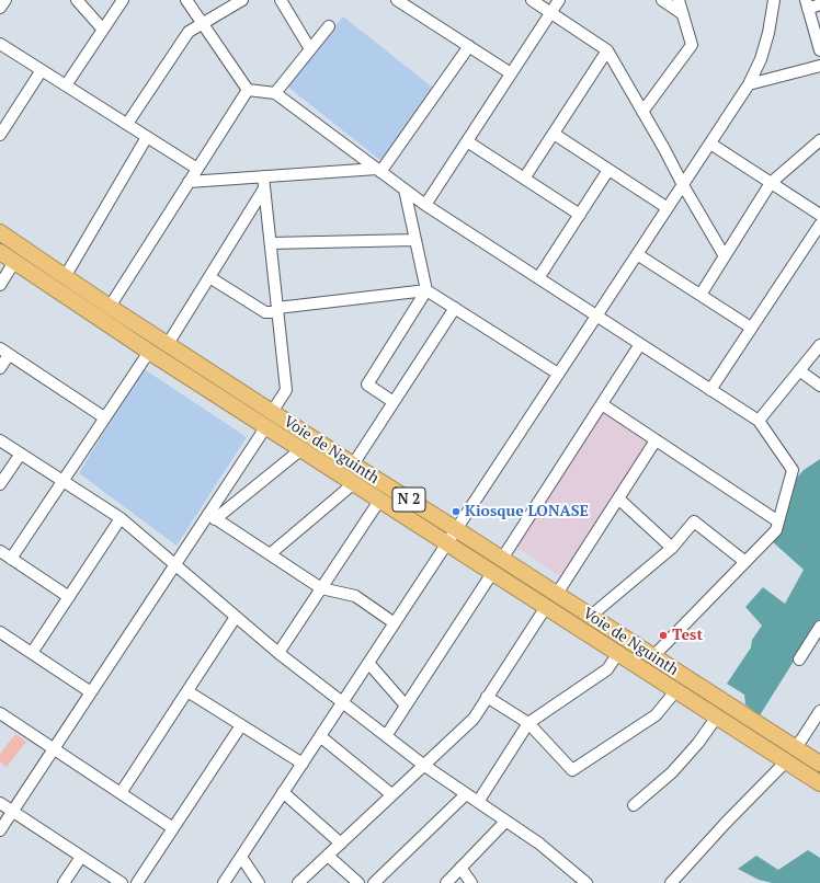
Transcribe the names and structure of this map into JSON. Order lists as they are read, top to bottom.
{
  "streets": {
    "highway": ["Voie de Nguinth", "N 2"]
  },
  "places": ["Kiosque LONASE", "Test"]
}
